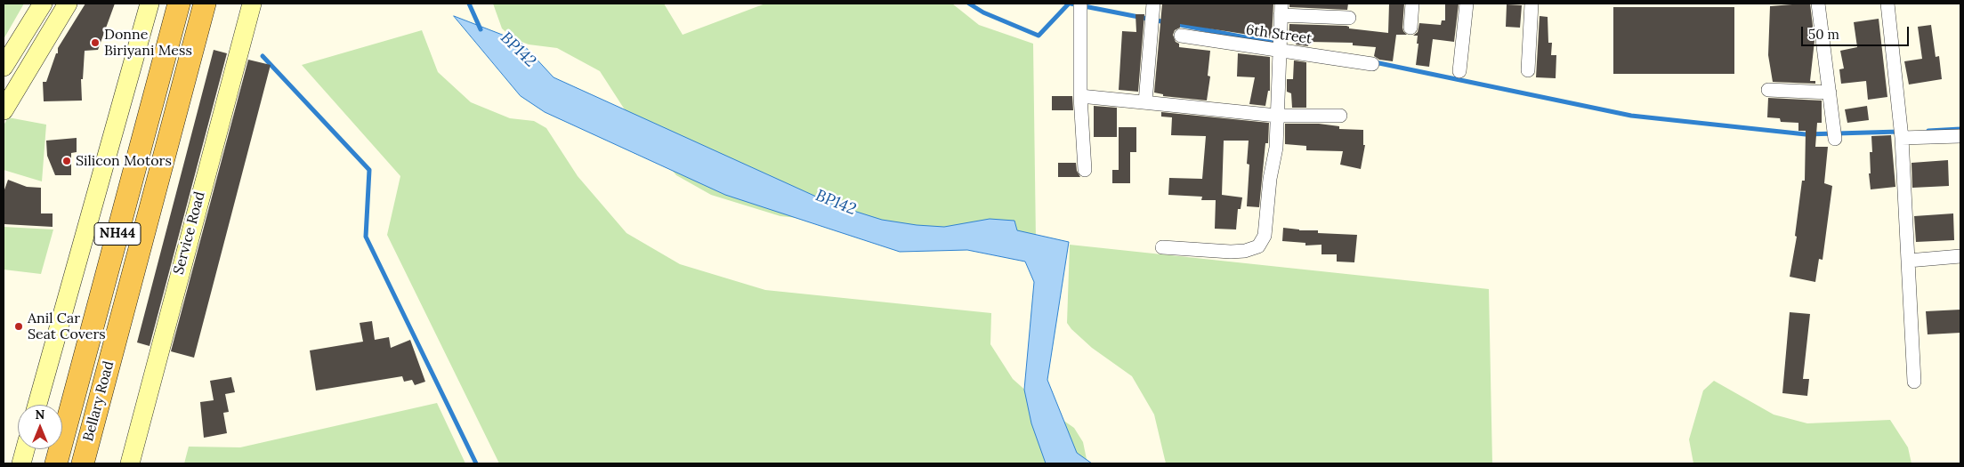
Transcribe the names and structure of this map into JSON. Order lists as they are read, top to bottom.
{
  "streets": {
    "highway": ["NH44", "Bellary Road"],
    "main road": ["Service Road"],
    "street": ["6th Street"]
  },
  "water": ["BP142"],
  "places": ["Donne Biriyani Mess", "Silicon Motors", "Anil Car Seat Covers"],
  "scale_bar": "50 m",
  "north": "top"
}
